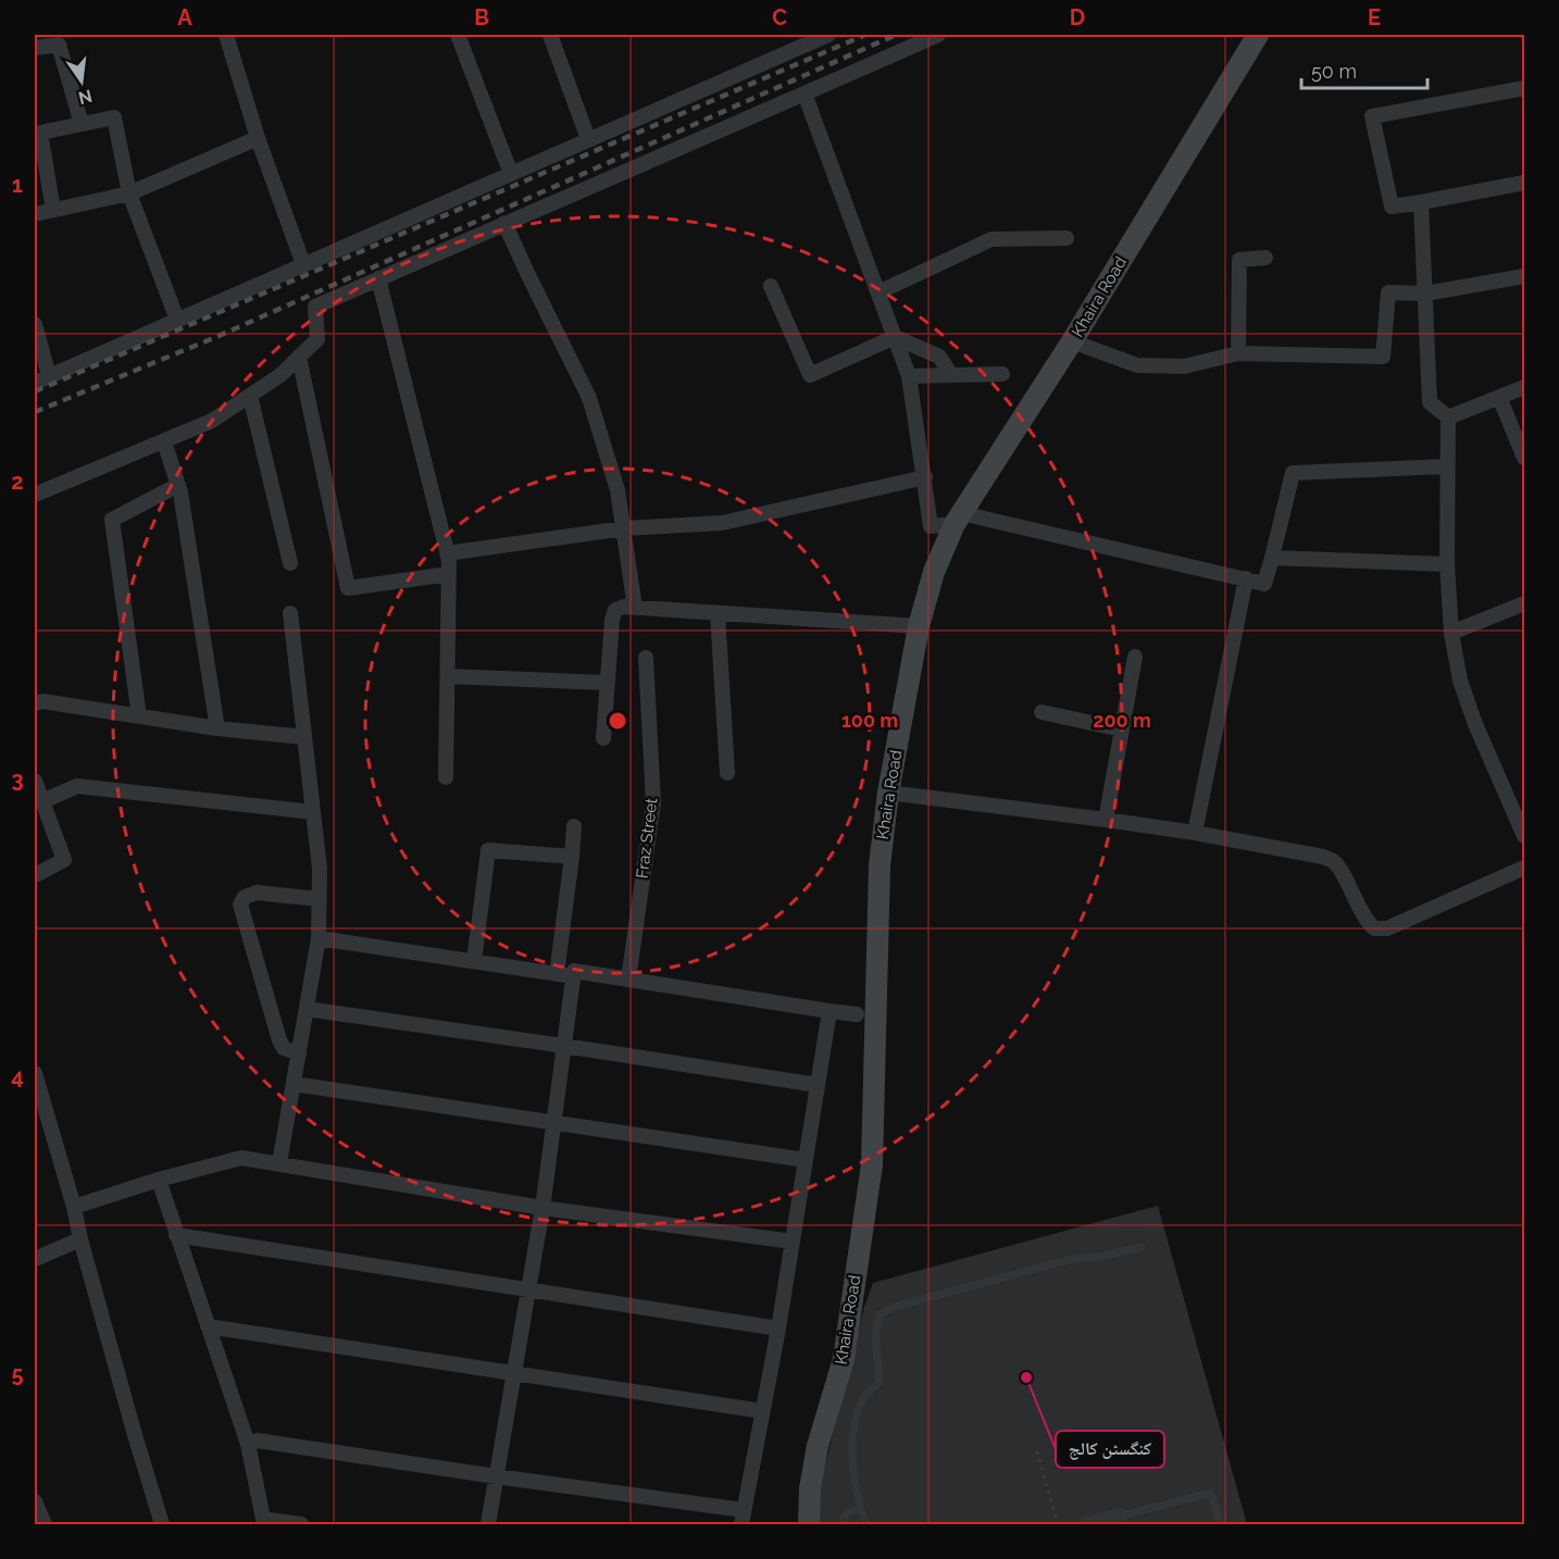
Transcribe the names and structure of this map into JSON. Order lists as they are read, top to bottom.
{
  "streets": {
    "street": ["Khaira Road", "Fraz Street"]
  },
  "places": ["کنگسٹن کالج"],
  "scale_bar": "50 m",
  "north": "bottom",
  "grid": {
    "columns": [
      "A",
      "B",
      "C",
      "D",
      "E"
    ],
    "rows": [
      "1",
      "2",
      "3",
      "4",
      "5"
    ]
  },
  "rings": ["100 m", "200 m"]
}
